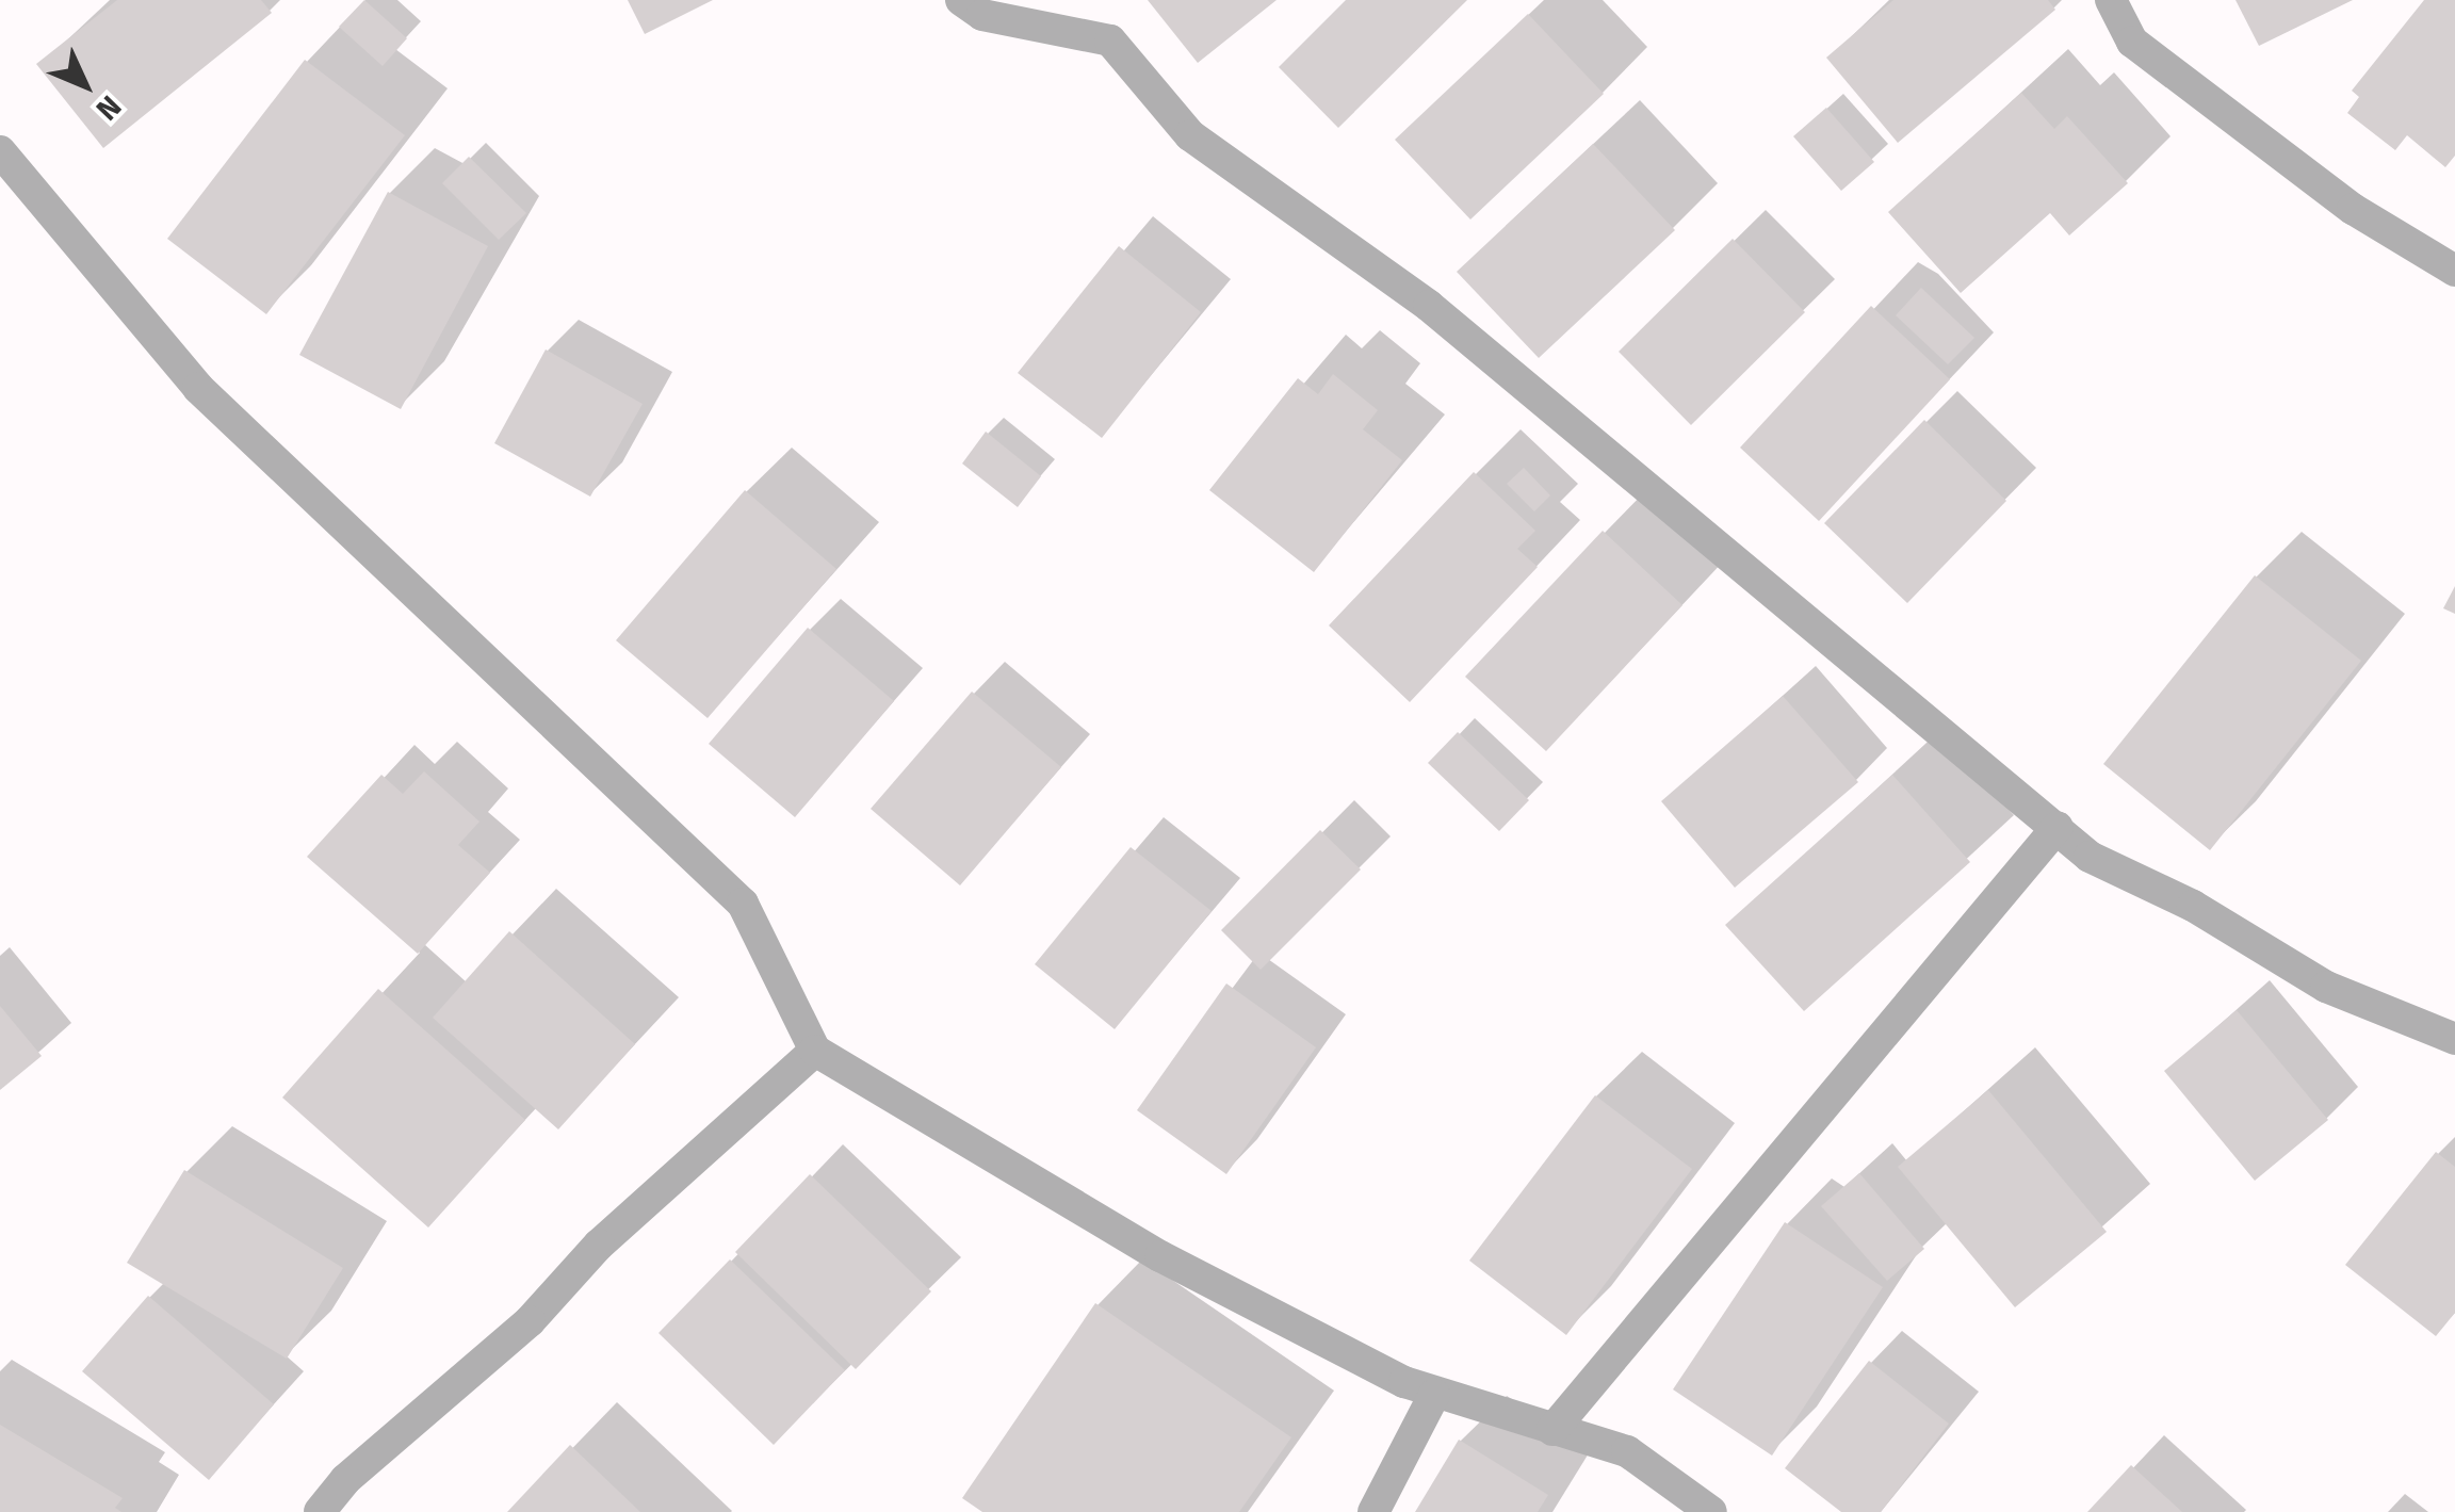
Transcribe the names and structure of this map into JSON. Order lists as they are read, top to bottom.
{
  "north": "bottom right"
}
